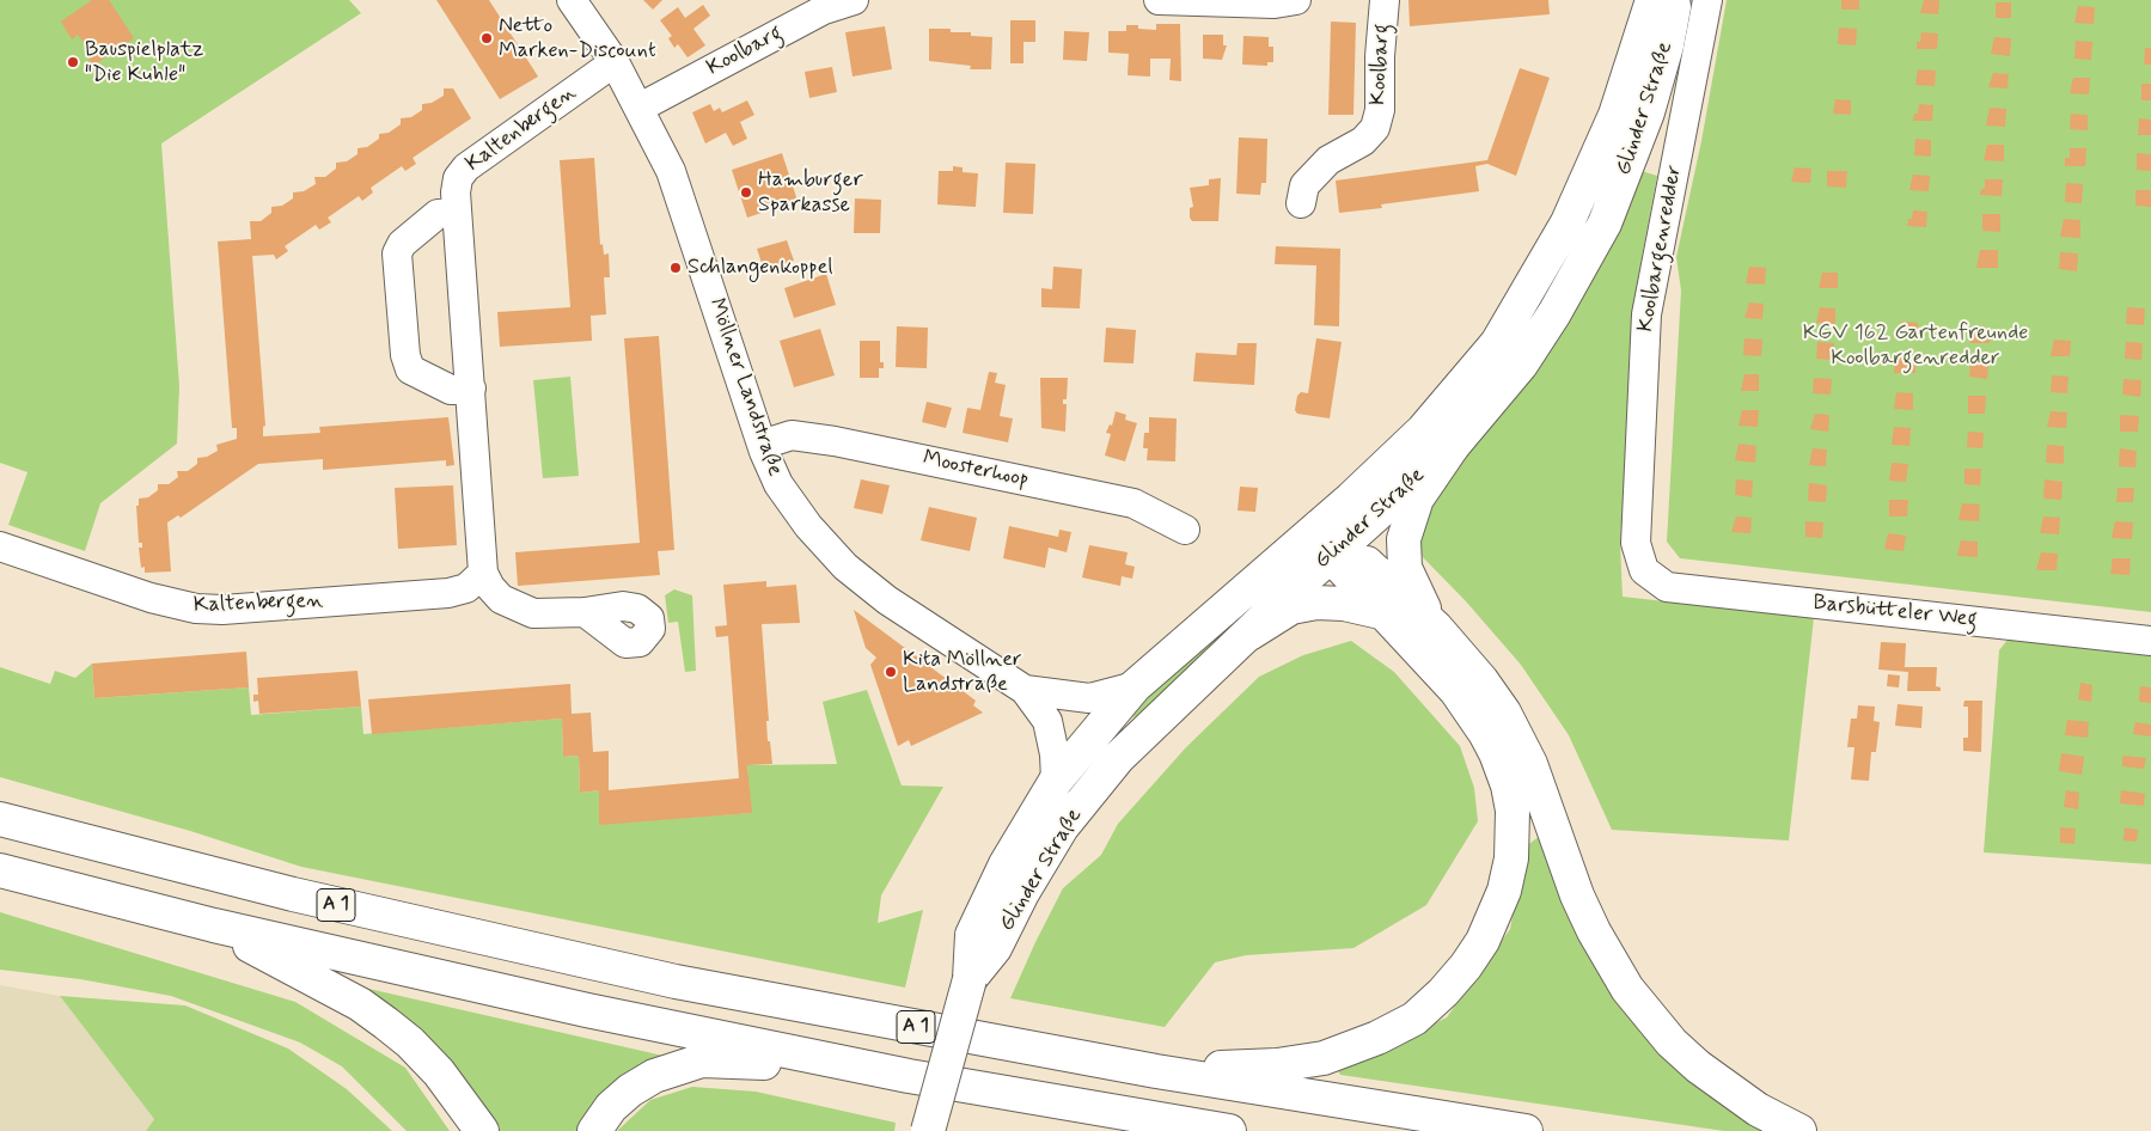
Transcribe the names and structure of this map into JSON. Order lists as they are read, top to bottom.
{
  "streets": {
    "main road": ["Glinder Straße", "A 1"],
    "street": [
      "Koolbarg",
      "Kaltenbergen",
      "Koolbargenredder",
      "Möllner Landstraße",
      "Moosterhoop",
      "Barsbütteler Weg"
    ]
  },
  "crossings": [
    ["Koolbarg", "Möllner Landstraße"],
    ["Glinder Straße", "Möllner Landstraße"],
    ["Kaltenbergen", "Möllner Landstraße"],
    ["Koolbargenredder", "Barsbütteler Weg"],
    ["Möllner Landstraße", "Moosterhoop"]
  ],
  "parks": ["KGV 162 Gartenfreunde Koolbargenredder"],
  "places": [
    "Netto Marken-Discount",
    "Bauspielplatz \"Die Kuhle\"",
    "Hamburger Sparkasse",
    "Schlangenkoppel",
    "Kita Möllner Landstraße"
  ]
}
